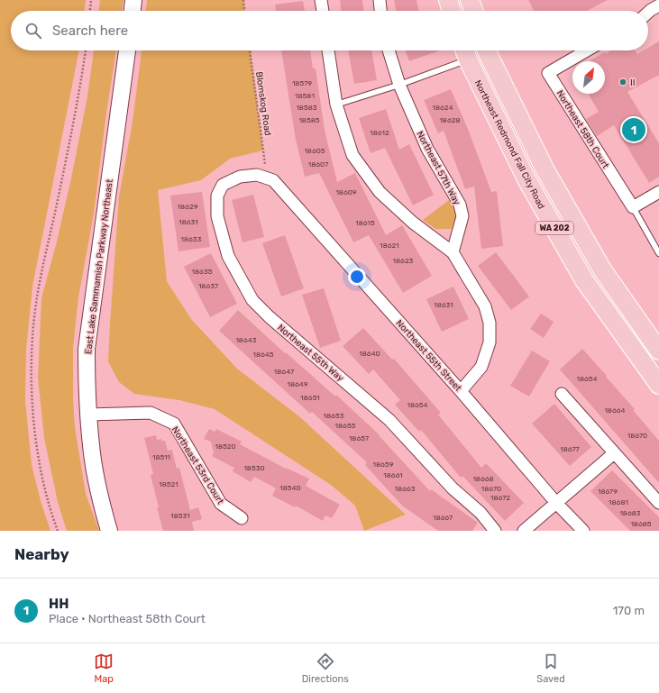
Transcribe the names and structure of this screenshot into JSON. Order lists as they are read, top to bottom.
{
  "streets": {
    "main road": ["Northeast Redmond Fall City Road", "WA 202", "East Lake Sammamish Parkway Northeast"],
    "street": [
      "Northeast 58th Court",
      "Northeast 57th Way",
      "Northeast 55th Way",
      "Northeast 55th Street",
      "Northeast 53rd Court"
    ],
    "path": ["Blomskog Road"]
  },
  "crossings": [
    ["East Lake Sammamish Parkway Northeast", "Northeast 53rd Court"],
    ["Northeast 55th Way", "Northeast 55th Street"]
  ],
  "places": ["II"],
  "house_numbers": [
    "18579",
    "18581",
    "18583",
    "18624",
    "18585",
    "18628",
    "18612",
    "18605",
    "18607",
    "18609",
    "18629",
    "18631",
    "18615",
    "18633",
    "18621",
    "18623",
    "18635",
    "18637",
    "18631",
    "18643",
    "18640",
    "18645",
    "18647",
    "18654",
    "18649",
    "18651",
    "18654",
    "18664",
    "18653",
    "18655",
    "18670",
    "18657",
    "18520",
    "18677",
    "18511",
    "18659",
    "18530",
    "18661",
    "18668",
    "18521",
    "18540",
    "18663",
    "18670",
    "18679",
    "18672",
    "18681",
    "18683",
    "18531",
    "18667",
    "18685"
  ],
  "north": "top right",
  "page": {
    "search": "Search here",
    "pins": "1",
    "heading": "Nearby",
    "list": [
      {
        "mark": "1",
        "name": "HH",
        "note": "Place · Northeast 58th Court",
        "value": "170 m"
      }
    ],
    "nav": ["Map", "Directions", "Saved"]
  }
}
